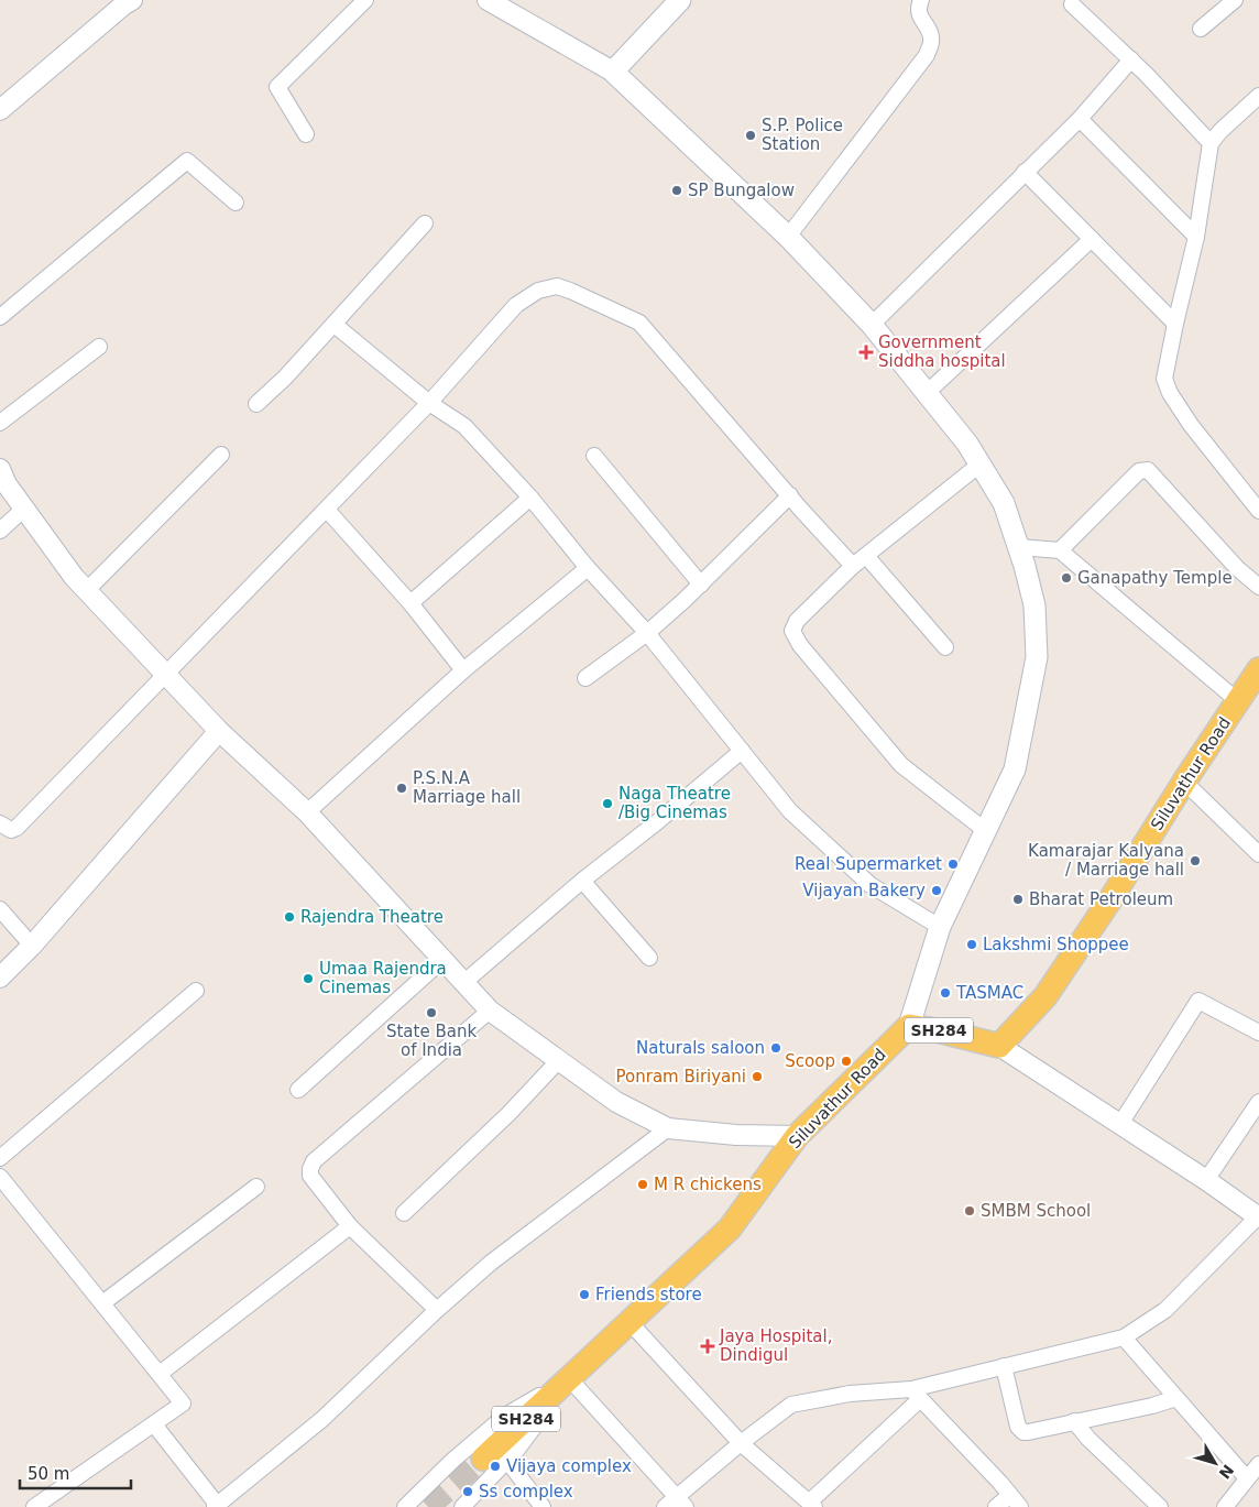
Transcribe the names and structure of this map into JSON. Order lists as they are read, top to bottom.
{
  "streets": {
    "main road": ["Siluvathur Road", "SH284"]
  },
  "crossings": [
    ["Siluvathur Road", "SH284"]
  ],
  "places": {
    "other": [
      "S.P. Police Station",
      "SP Bungalow",
      "Ganapathy Temple",
      "P.S.N.A Marriage hall",
      "Naga Theatre /Big Cinemas",
      "Kamarajar Kalyana / Marriage hall",
      "Real Supermarket",
      "Vijayan Bakery",
      "Bharat Petroleum",
      "Rajendra Theatre",
      "Lakshmi Shoppee",
      "Umaa Rajendra Cinemas",
      "TASMAC",
      "State Bank of India",
      "Naturals saloon",
      "Scoop",
      "Ponram Biriyani",
      "M R chickens",
      "SMBM School",
      "Friends store",
      "Vijaya complex",
      "Ss complex"
    ],
    "health": ["Government Siddha hospital", "Jaya Hospital, Dindigul"]
  },
  "scale_bar": "50 m",
  "north": "bottom right"
}
